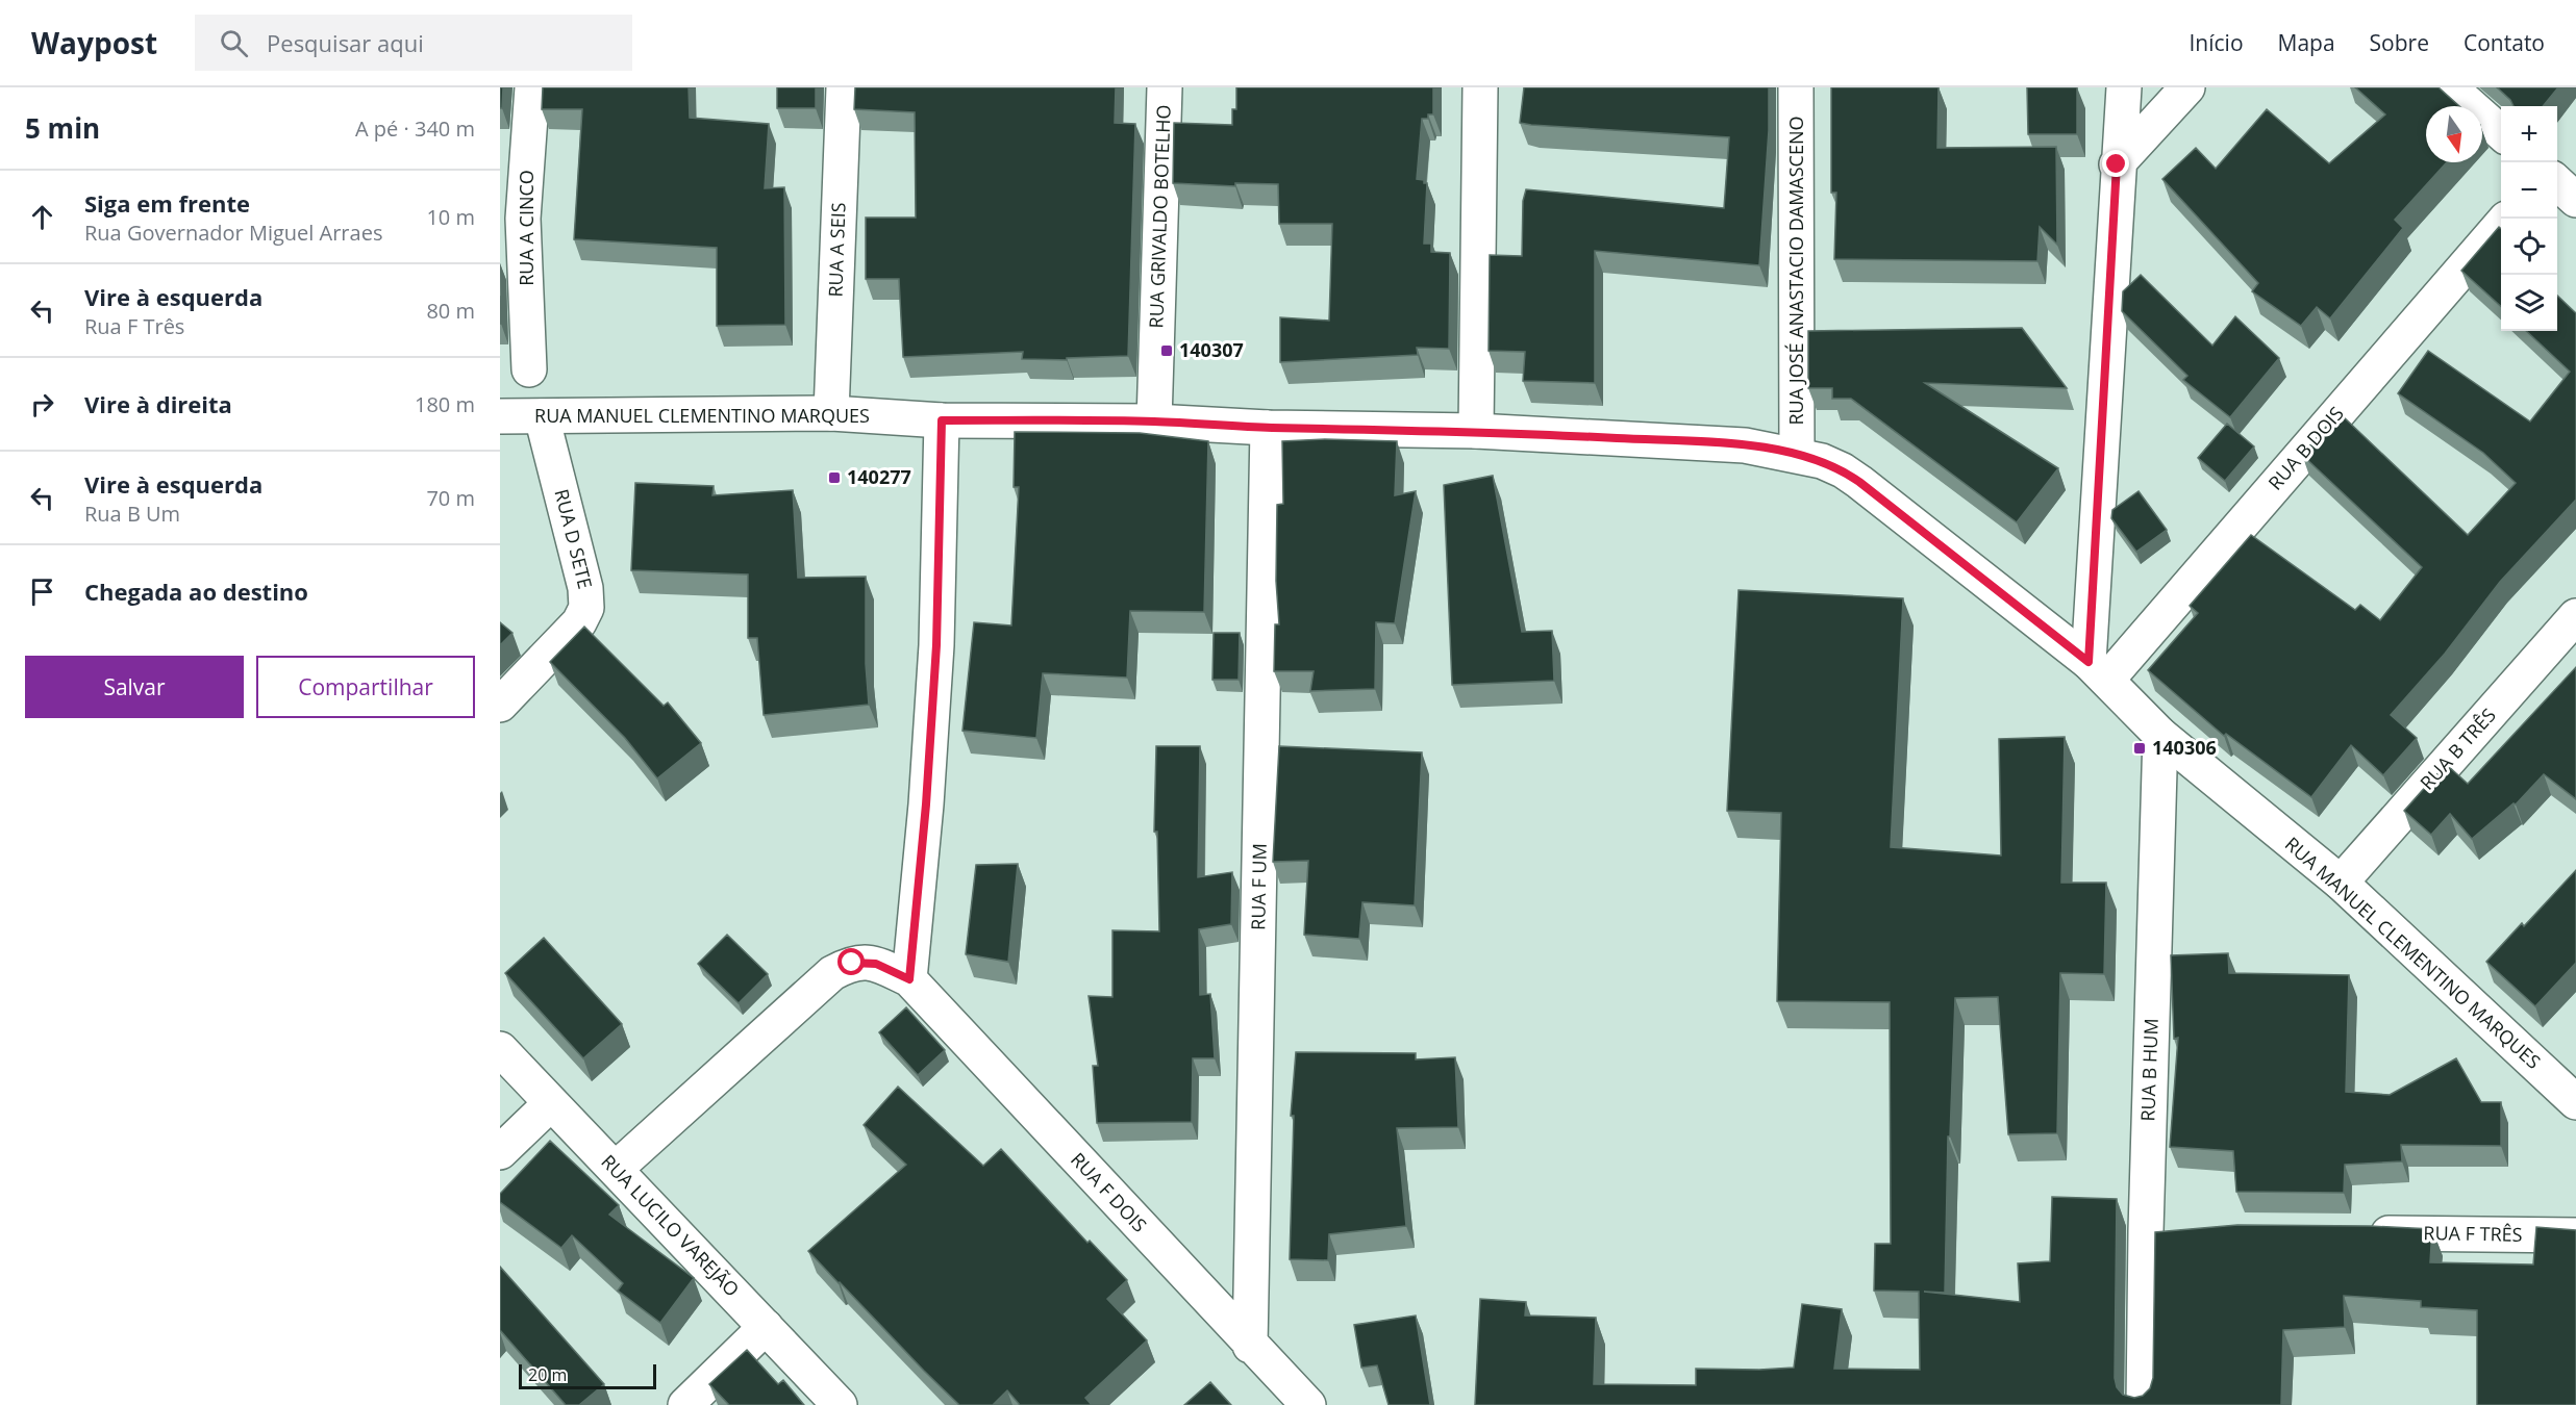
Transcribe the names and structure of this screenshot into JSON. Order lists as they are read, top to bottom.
{
  "streets": {
    "street": [
      "RUA GRIVALDO BOTELHO",
      "RUA A CINCO",
      "RUA A SEIS",
      "RUA JOSÉ ANASTACIO DAMASCENO",
      "RUA MANUEL CLEMENTINO MARQUES",
      "RUA B DOIS",
      "RUA D SETE",
      "RUA B TRÊS",
      "RUA F UM",
      "RUA B HUM",
      "RUA F DOIS",
      "RUA LUCILO VAREJÃO",
      "RUA F TRÊS"
    ]
  },
  "crossings": [
    ["RUA GRIVALDO BOTELHO", "RUA MANUEL CLEMENTINO MARQUES"],
    ["RUA A SEIS", "RUA MANUEL CLEMENTINO MARQUES"],
    ["RUA JOSÉ ANASTACIO DAMASCENO", "RUA MANUEL CLEMENTINO MARQUES"],
    ["RUA MANUEL CLEMENTINO MARQUES", "RUA B DOIS"],
    ["RUA MANUEL CLEMENTINO MARQUES", "RUA D SETE"],
    ["RUA MANUEL CLEMENTINO MARQUES", "RUA B TRÊS"],
    ["RUA MANUEL CLEMENTINO MARQUES", "RUA F UM"],
    ["RUA MANUEL CLEMENTINO MARQUES", "RUA B HUM"],
    ["RUA F UM", "RUA F DOIS"]
  ],
  "places": {
    "transit": ["140307", "140277", "140306"]
  },
  "scale_bar": "20 m",
  "north": "bottom",
  "page": {
    "header": "Waypost",
    "search": "Pesquisar aqui",
    "nav": [
      "Início",
      "Mapa",
      "Sobre",
      "Contato"
    ],
    "heading": ["5 min", "A pé · 340 m"],
    "map_buttons": ["+", "−"],
    "list": [
      ["Siga em frente", "Rua Governador Miguel Arraes", "10 m"],
      ["Vire à esquerda", "Rua F Três", "80 m"],
      ["Vire à direita", "180 m"],
      ["Vire à esquerda", "Rua B Um", "70 m"],
      "Chegada ao destino"
    ],
    "buttons": ["Salvar", "Compartilhar"],
    "scale": "20 m"
  }
}
